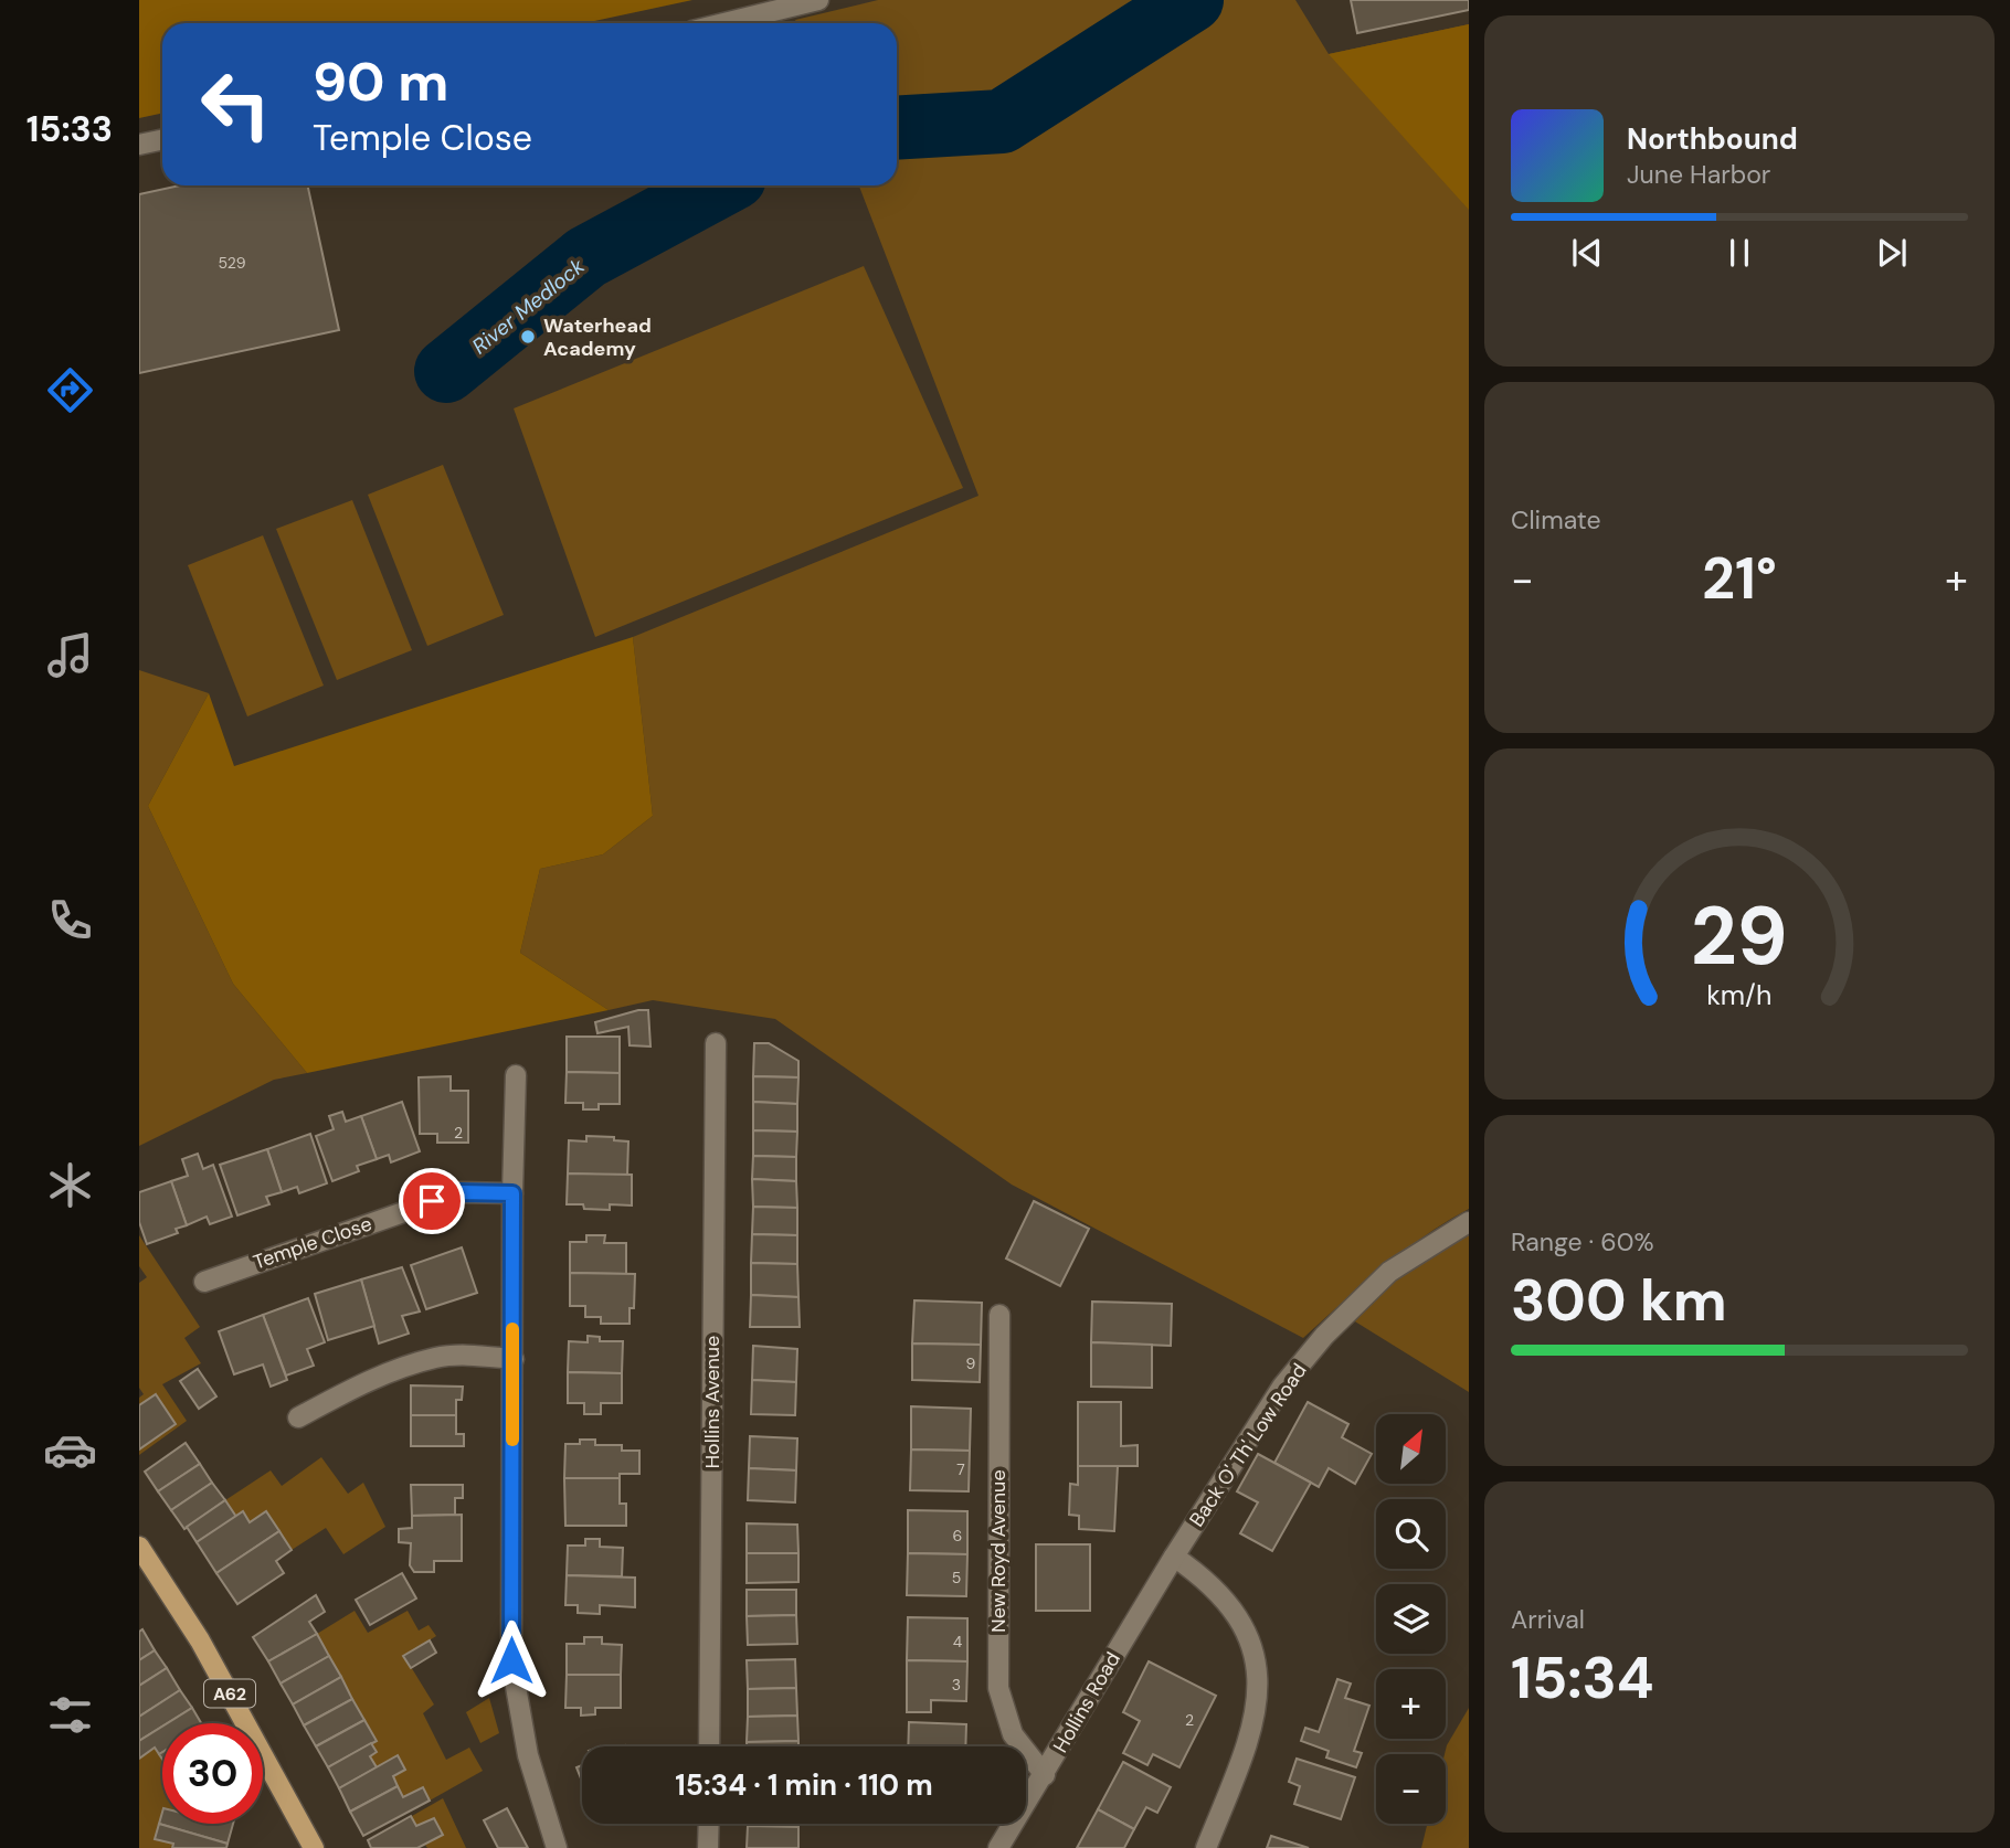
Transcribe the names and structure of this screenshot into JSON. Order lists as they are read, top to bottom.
{
  "streets": {
    "main road": ["A62"],
    "street": [
      "Temple Close",
      "Hollins Avenue",
      "Back O' Th' Low Road",
      "New Royd Avenue",
      "Hollins Road"
    ]
  },
  "crossings": [
    ["Back O' Th' Low Road", "Hollins Road"],
    ["New Royd Avenue", "Hollins Road"]
  ],
  "water": ["River Medlock"],
  "places": ["Waterhead Academy"],
  "house_numbers": [
    "529",
    "2",
    "9",
    "7",
    "6",
    "5",
    "4",
    "3",
    "2"
  ],
  "north": "top right",
  "page": {
    "tabs": "15:33",
    "turn": ["90 m", "Temple Close"],
    "song": ["Northbound", "June Harbor"],
    "tile": [
      "Climate",
      ["Range · 60%", "300 km"],
      ["Arrival", "15:34"]
    ],
    "heat": ["−", "21°", "+"],
    "map_buttons": ["+", "−"],
    "limit": "30",
    "trip": "15:34 · 1 min · 110 m",
    "gauge": ["29", "km/h"]
  }
}
